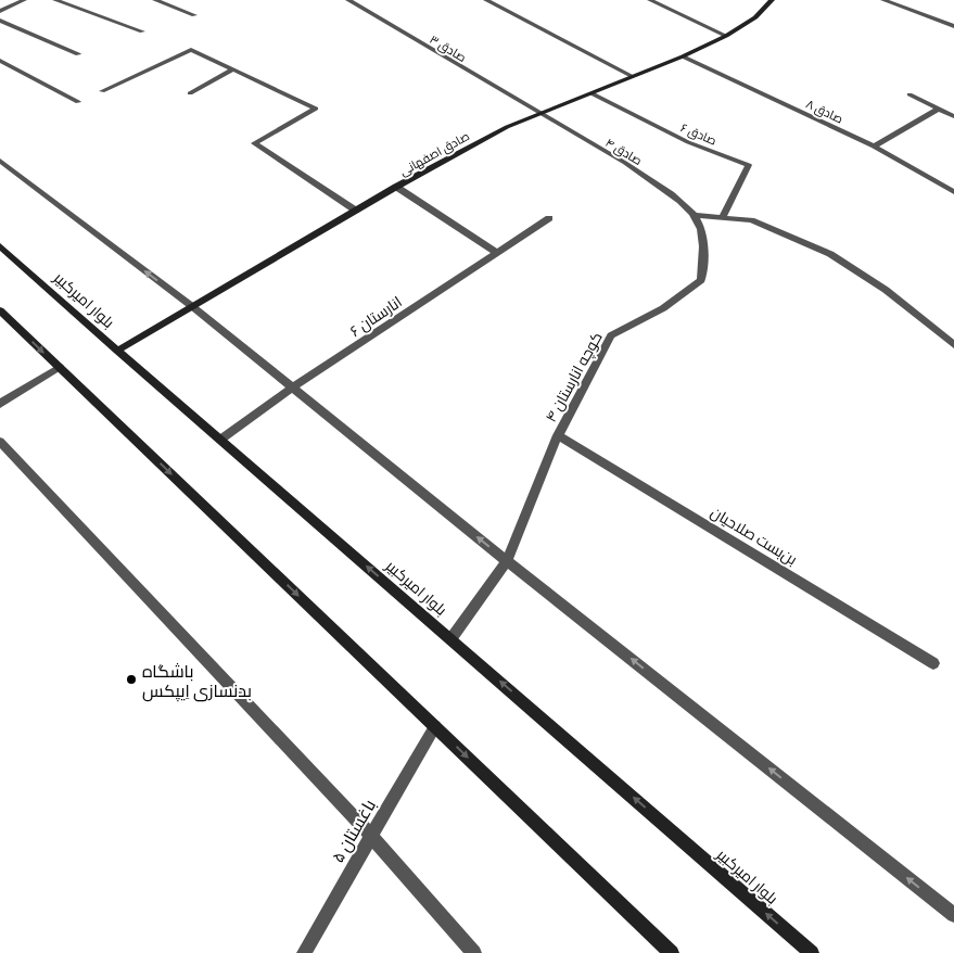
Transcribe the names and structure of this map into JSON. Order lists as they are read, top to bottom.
{
  "streets": {
    "main road": ["صادق اصفهانی", "بلوار امیرکبیر"],
    "street": [
      "صادق ۳",
      "صادق ۸",
      "صادق ۶",
      "صادق ۴",
      "انارستان ۶",
      "کوچه انارستان ۴",
      "بن‌بست صلاحیان",
      "باغستان ۵"
    ]
  },
  "crossings": [
    ["صادق ۳", "صادق ۴"],
    ["صادق ۳", "صادق اصفهانی"],
    ["صادق ۸", "صادق اصفهانی"],
    ["صادق ۶", "صادق اصفهانی"],
    ["صادق ۴", "صادق اصفهانی"],
    ["صادق ۴", "کوچه انارستان ۴"],
    ["صادق اصفهانی", "بلوار امیرکبیر"],
    ["بلوار امیرکبیر", "انارستان ۶"],
    ["بلوار امیرکبیر", "کوچه انارستان ۴"],
    ["کوچه انارستان ۴", "بن‌بست صلاحیان"]
  ],
  "places": ["باشگاه بدنسازی اِیپکس"]
}
